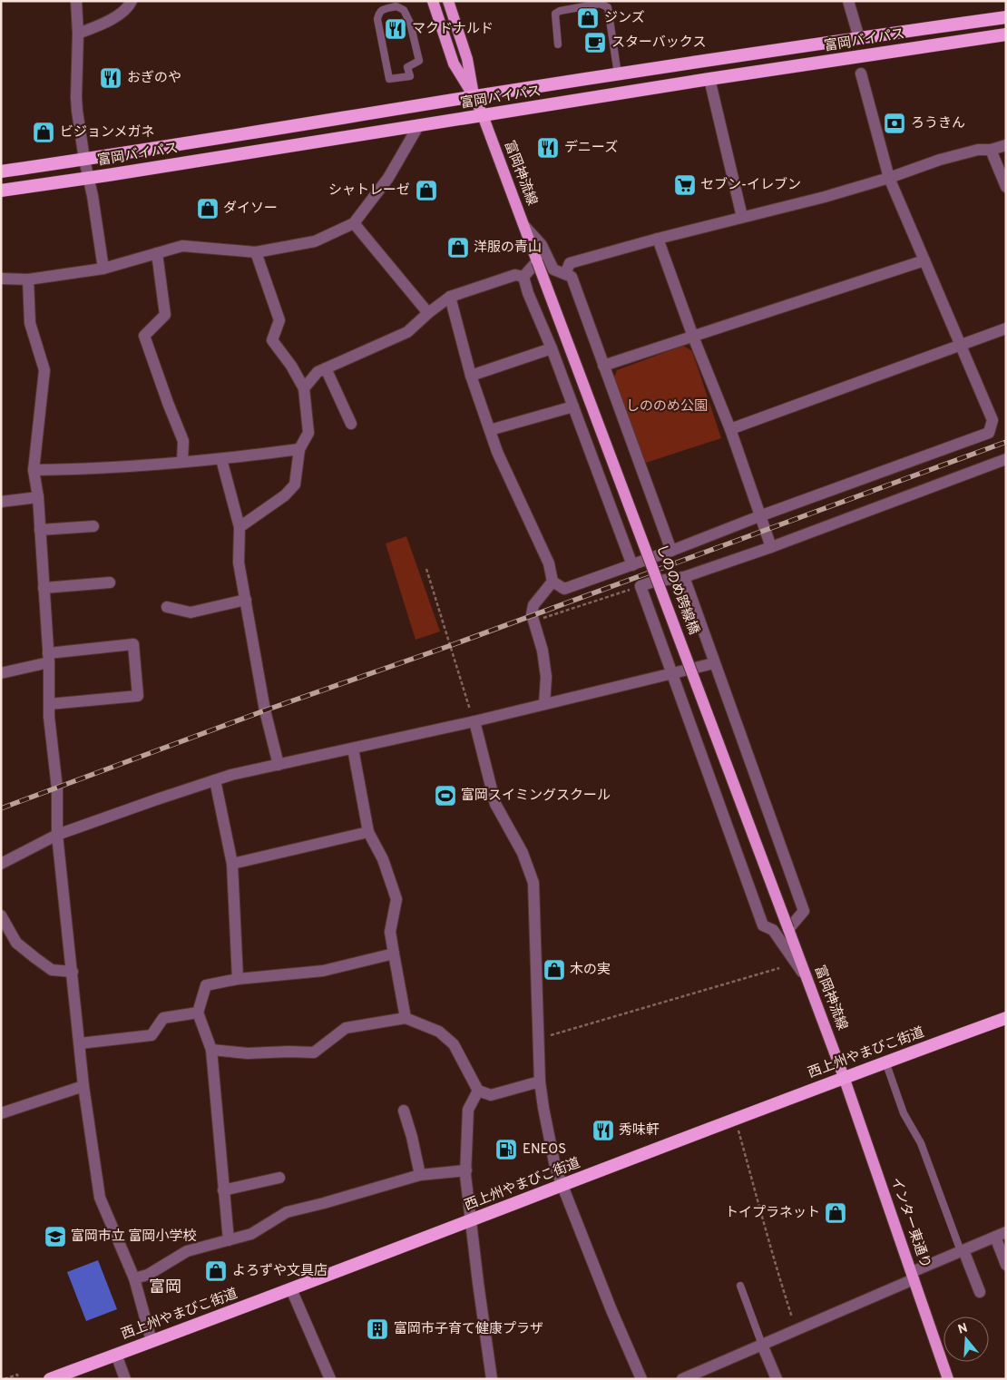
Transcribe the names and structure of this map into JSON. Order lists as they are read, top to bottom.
{
  "streets": {
    "highway": ["富岡バイパス", "西上州やまびこ街道"],
    "main road": ["富岡神流線", "しののめ跨線橋", "インター東通り"]
  },
  "crossings": [
    ["富岡バイパス", "富岡神流線"],
    ["富岡神流線", "しののめ跨線橋"],
    ["富岡神流線", "西上州やまびこ街道"],
    ["富岡神流線", "インター東通り"],
    ["西上州やまびこ街道", "インター東通り"]
  ],
  "districts": ["富岡"],
  "parks": ["しののめ公園"],
  "places": {
    "shop": [
      "ジンズ",
      "ビジョンメガネ",
      "シャトレーゼ",
      "ダイソー",
      "洋服の青山",
      "木の実",
      "トイプラネット",
      "よろずや文具店"
    ],
    "restaurant": [
      "マクドナルド",
      "おぎのや",
      "デニーズ",
      "秀味軒"
    ],
    "cafe": ["スターバックス"],
    "bank": ["ろうきん"],
    "supermarket": ["セブン-イレブン"],
    "sports": ["富岡スイミングスクール"],
    "fuel station": ["ENEOS"],
    "school or university": ["富岡市立 富岡小学校"],
    "building": ["富岡市子育て健康プラザ"]
  },
  "north": "top"
}
